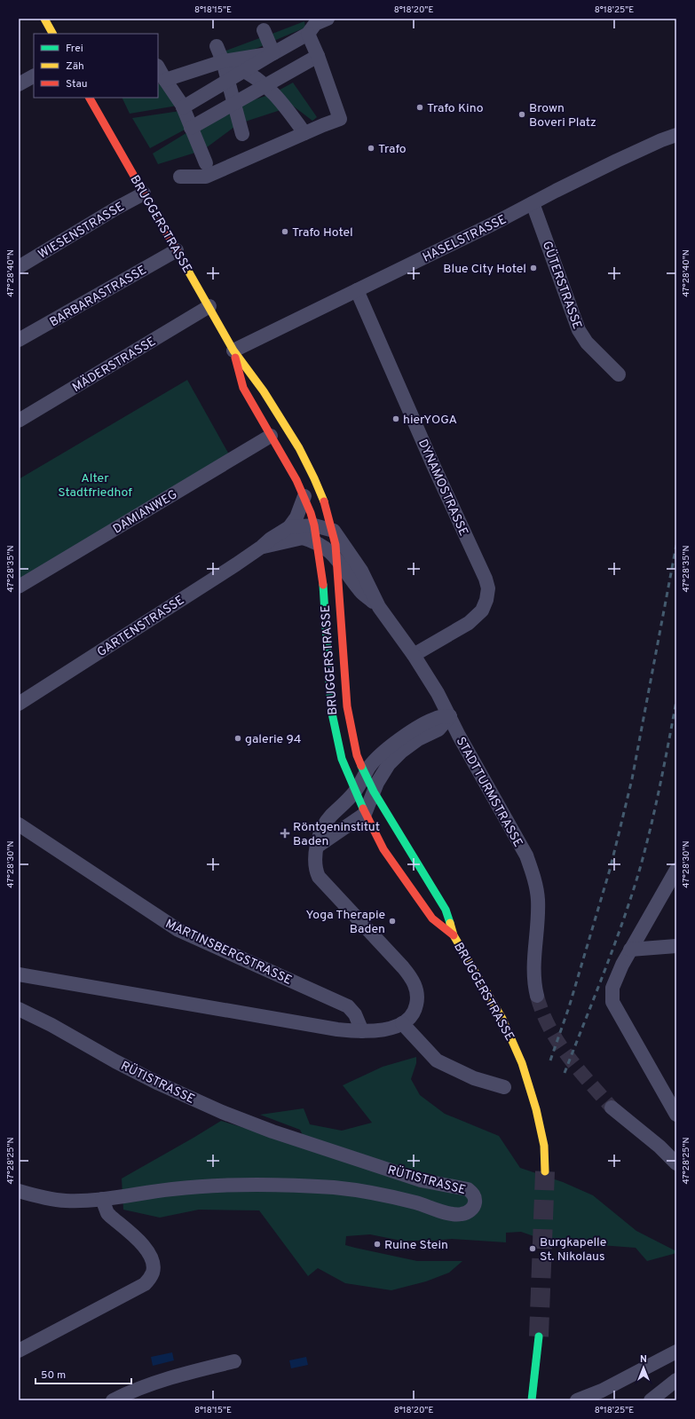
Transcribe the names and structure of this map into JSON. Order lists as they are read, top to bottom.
{
  "streets": {
    "main road": ["BRUGGERSTRASSE"],
    "street": [
      "WIESENSTRASSE",
      "HASELSTRASSE",
      "GÜTERSTRASSE",
      "BARBARASTRASSE",
      "MÄDERSTRASSE",
      "DYNAMOSTRASSE",
      "DAMIANWEG",
      "GARTENSTRASSE",
      "STADTTURMSTRASSE",
      "MARTINSBERGSTRASSE",
      "RÜTISTRASSE"
    ]
  },
  "crossings": [
    ["BRUGGERSTRASSE", "WIESENSTRASSE"],
    ["BRUGGERSTRASSE", "HASELSTRASSE"],
    ["BRUGGERSTRASSE", "BARBARASTRASSE"],
    ["BRUGGERSTRASSE", "MÄDERSTRASSE"],
    ["BRUGGERSTRASSE", "DAMIANWEG"],
    ["BRUGGERSTRASSE", "GARTENSTRASSE"],
    ["BRUGGERSTRASSE", "STADTTURMSTRASSE"],
    ["HASELSTRASSE", "GÜTERSTRASSE"],
    ["HASELSTRASSE", "DYNAMOSTRASSE"],
    ["DYNAMOSTRASSE", "STADTTURMSTRASSE"]
  ],
  "parks": ["Alter Stadtfriedhof"],
  "places": {
    "other": [
      "Trafo Kino",
      "Brown Boveri Platz",
      "Trafo",
      "Trafo Hotel",
      "Blue City Hotel",
      "hierYOGA",
      "galerie 94",
      "Yoga Therapie Baden",
      "Ruine Stein",
      "Burgkapelle St. Nikolaus"
    ],
    "health": ["Röntgeninstitut Baden"]
  },
  "legend": ["Frei", "Zäh", "Stau"],
  "scale_bar": "50 m",
  "north": "top",
  "coordinates": [
    "8°18'15\"E",
    "8°18'20\"E",
    "8°18'25\"E",
    "47°28'40\"N",
    "47°28'35\"N",
    "47°28'30\"N",
    "47°28'25\"N"
  ]
}
